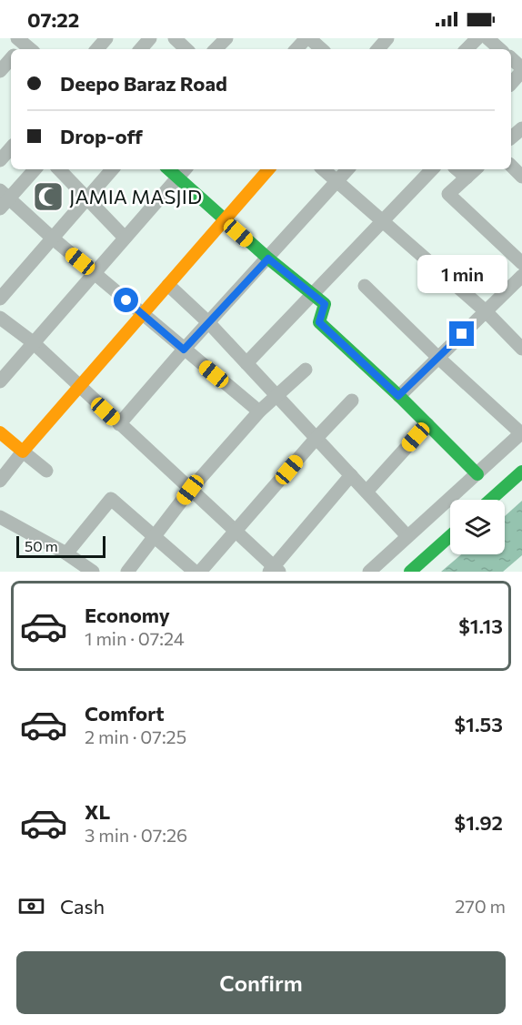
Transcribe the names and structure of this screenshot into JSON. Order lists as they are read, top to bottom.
{
  "places": {
    "mosque": ["JAMIA MASJID"]
  },
  "scale_bar": "50 m",
  "page": {
    "status": "07:22",
    "banner": ["Deepo Baraz Road", "Drop-off"],
    "bubble": "1 min",
    "scale": "50 m",
    "list": [
      {
        "name": "Economy",
        "note": "1 min · 07:24",
        "value": "$1.13"
      },
      {
        "name": "Comfort",
        "note": "2 min · 07:25",
        "value": "$1.53"
      },
      {
        "name": "XL",
        "note": "3 min · 07:26",
        "value": "$1.92"
      }
    ],
    "pay": ["Cash", "270 m"],
    "buttons": "Confirm"
  }
}
